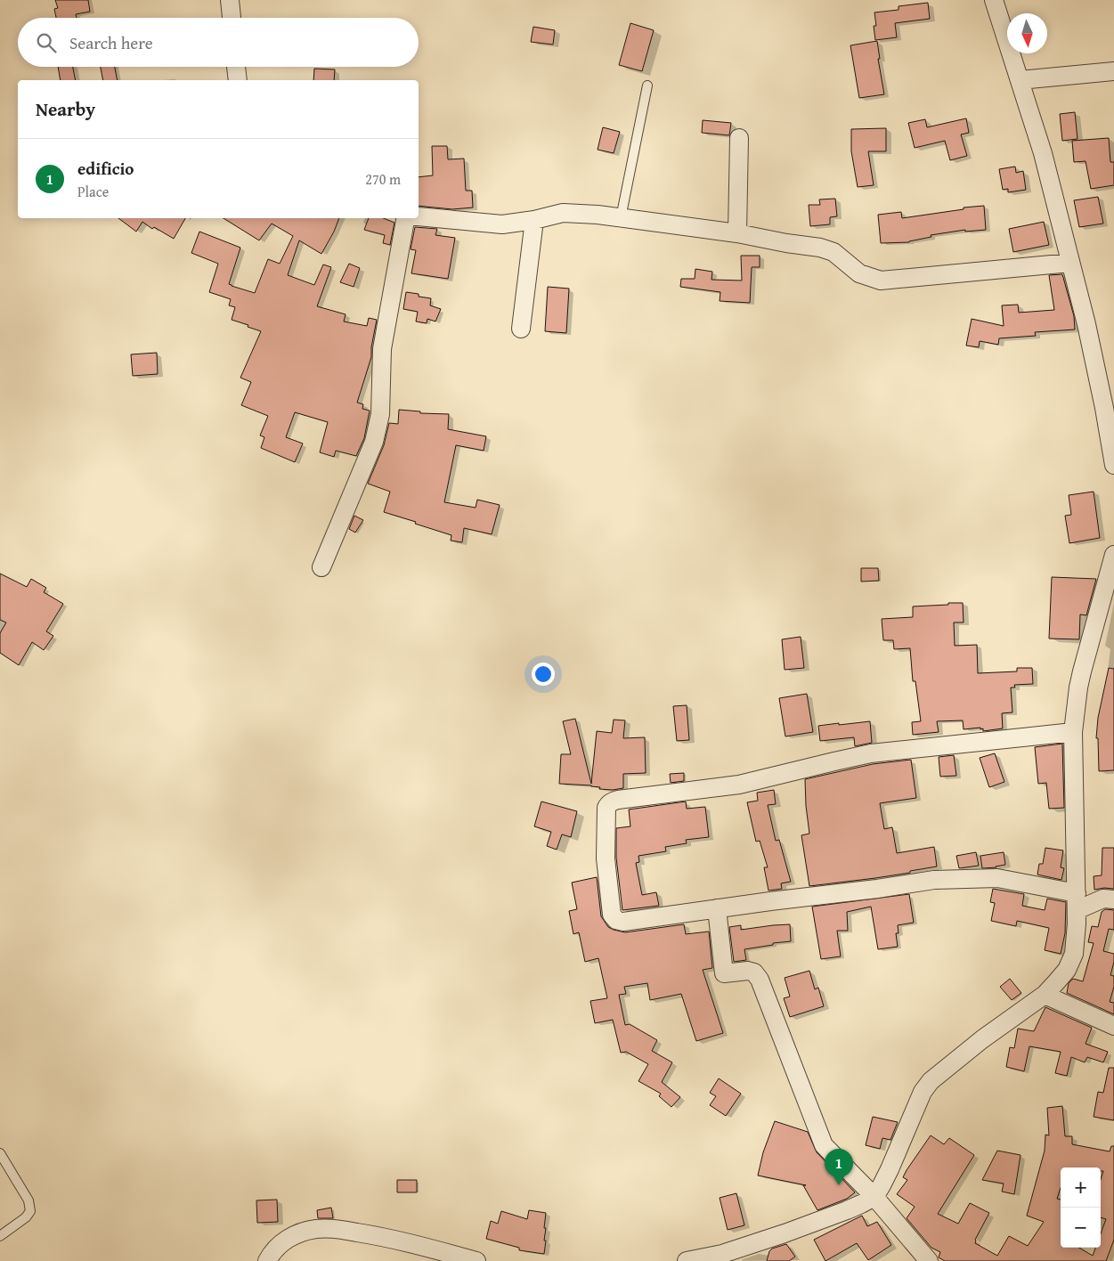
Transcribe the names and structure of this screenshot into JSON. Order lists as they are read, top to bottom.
{
  "north": "bottom",
  "page": {
    "search": "Search here",
    "heading": "Nearby",
    "list": [
      {
        "mark": "1",
        "name": "edificio",
        "note": "Place",
        "value": "270 m"
      }
    ],
    "pins": "1",
    "map_buttons": ["+", "−"]
  }
}
